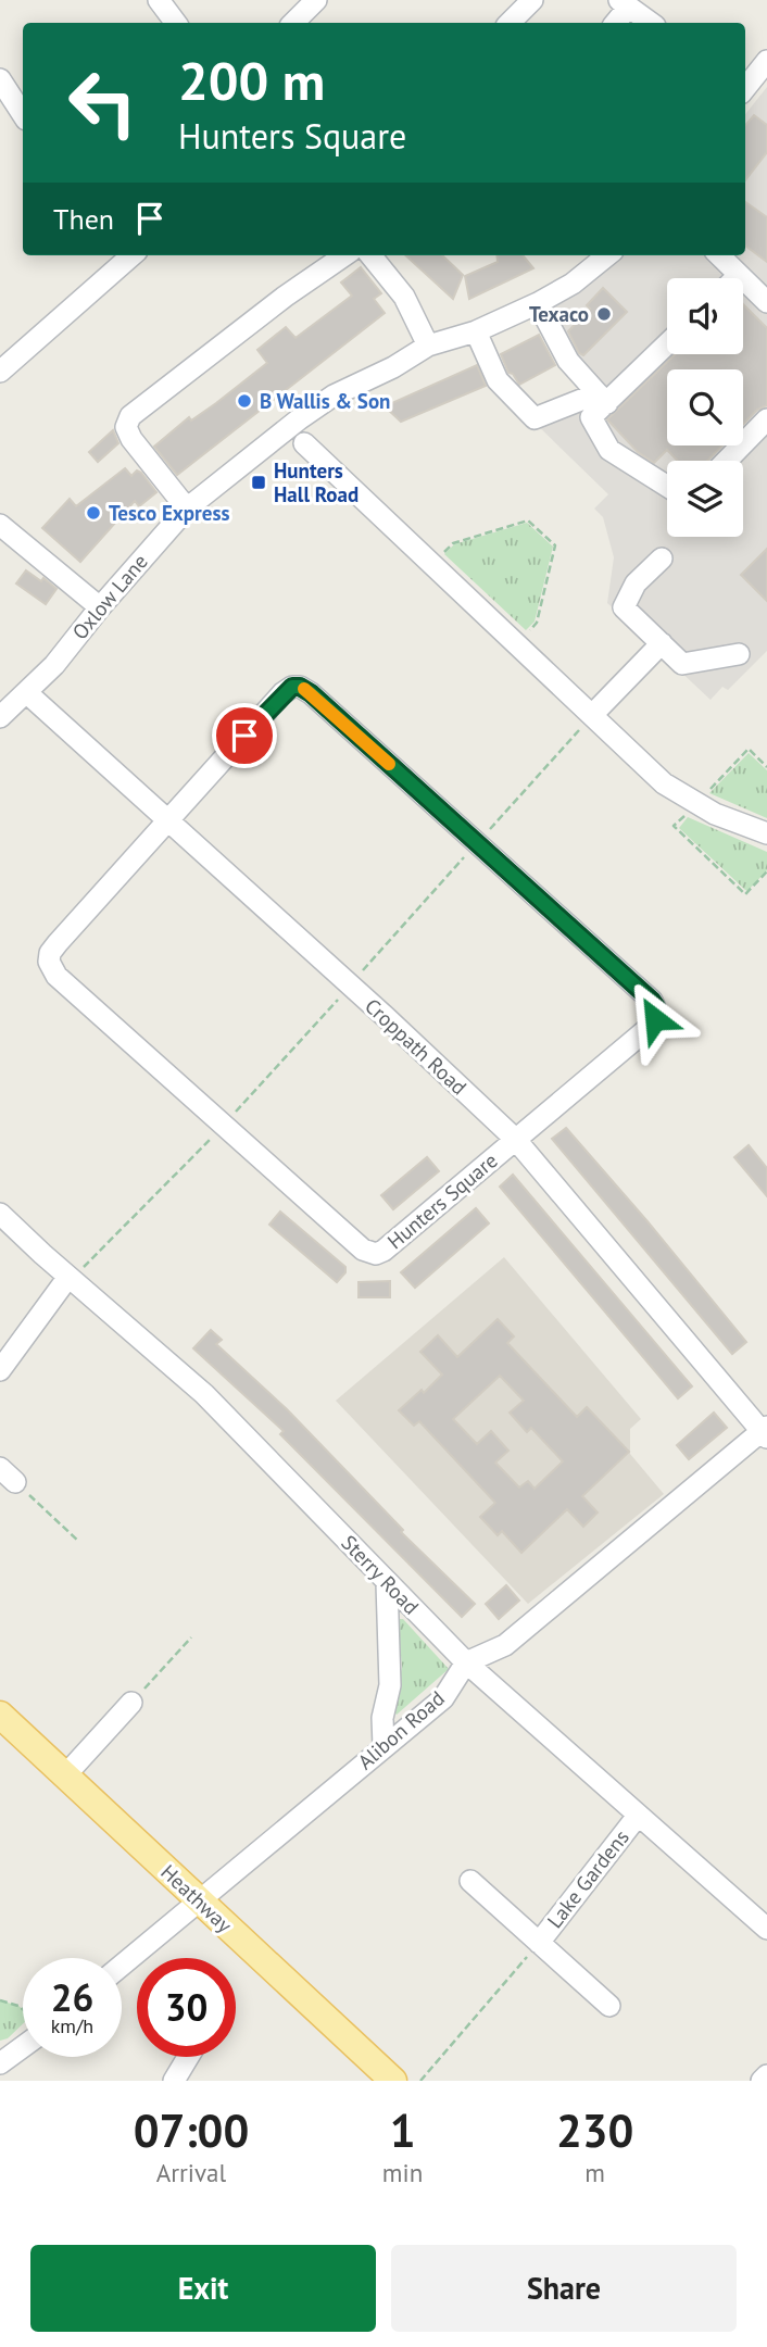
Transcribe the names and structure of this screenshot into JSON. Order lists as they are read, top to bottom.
{
  "streets": {
    "main road": ["Heathway"],
    "street": [
      "Oxlow Lane",
      "Croppath Road",
      "Hunters Square",
      "Sterry Road",
      "Alibon Road",
      "Lake Gardens"
    ]
  },
  "crossings": [
    ["Oxlow Lane", "Croppath Road"],
    ["Croppath Road", "Hunters Square"],
    ["Sterry Road", "Alibon Road"],
    ["Sterry Road", "Lake Gardens"],
    ["Alibon Road", "Heathway"]
  ],
  "places": {
    "other": ["Texaco", "B Wallis & Son", "Tesco Express"],
    "transit": ["Hunters Hall Road"]
  },
  "page": {
    "turn": ["200 m", "Hunters Square"],
    "then": "Then",
    "speed": "26 km/h",
    "limit": "30",
    "eta": [
      "07:00",
      "Arrival",
      "1",
      "min",
      "230",
      "m"
    ],
    "buttons": ["Exit", "Share"]
  }
}
